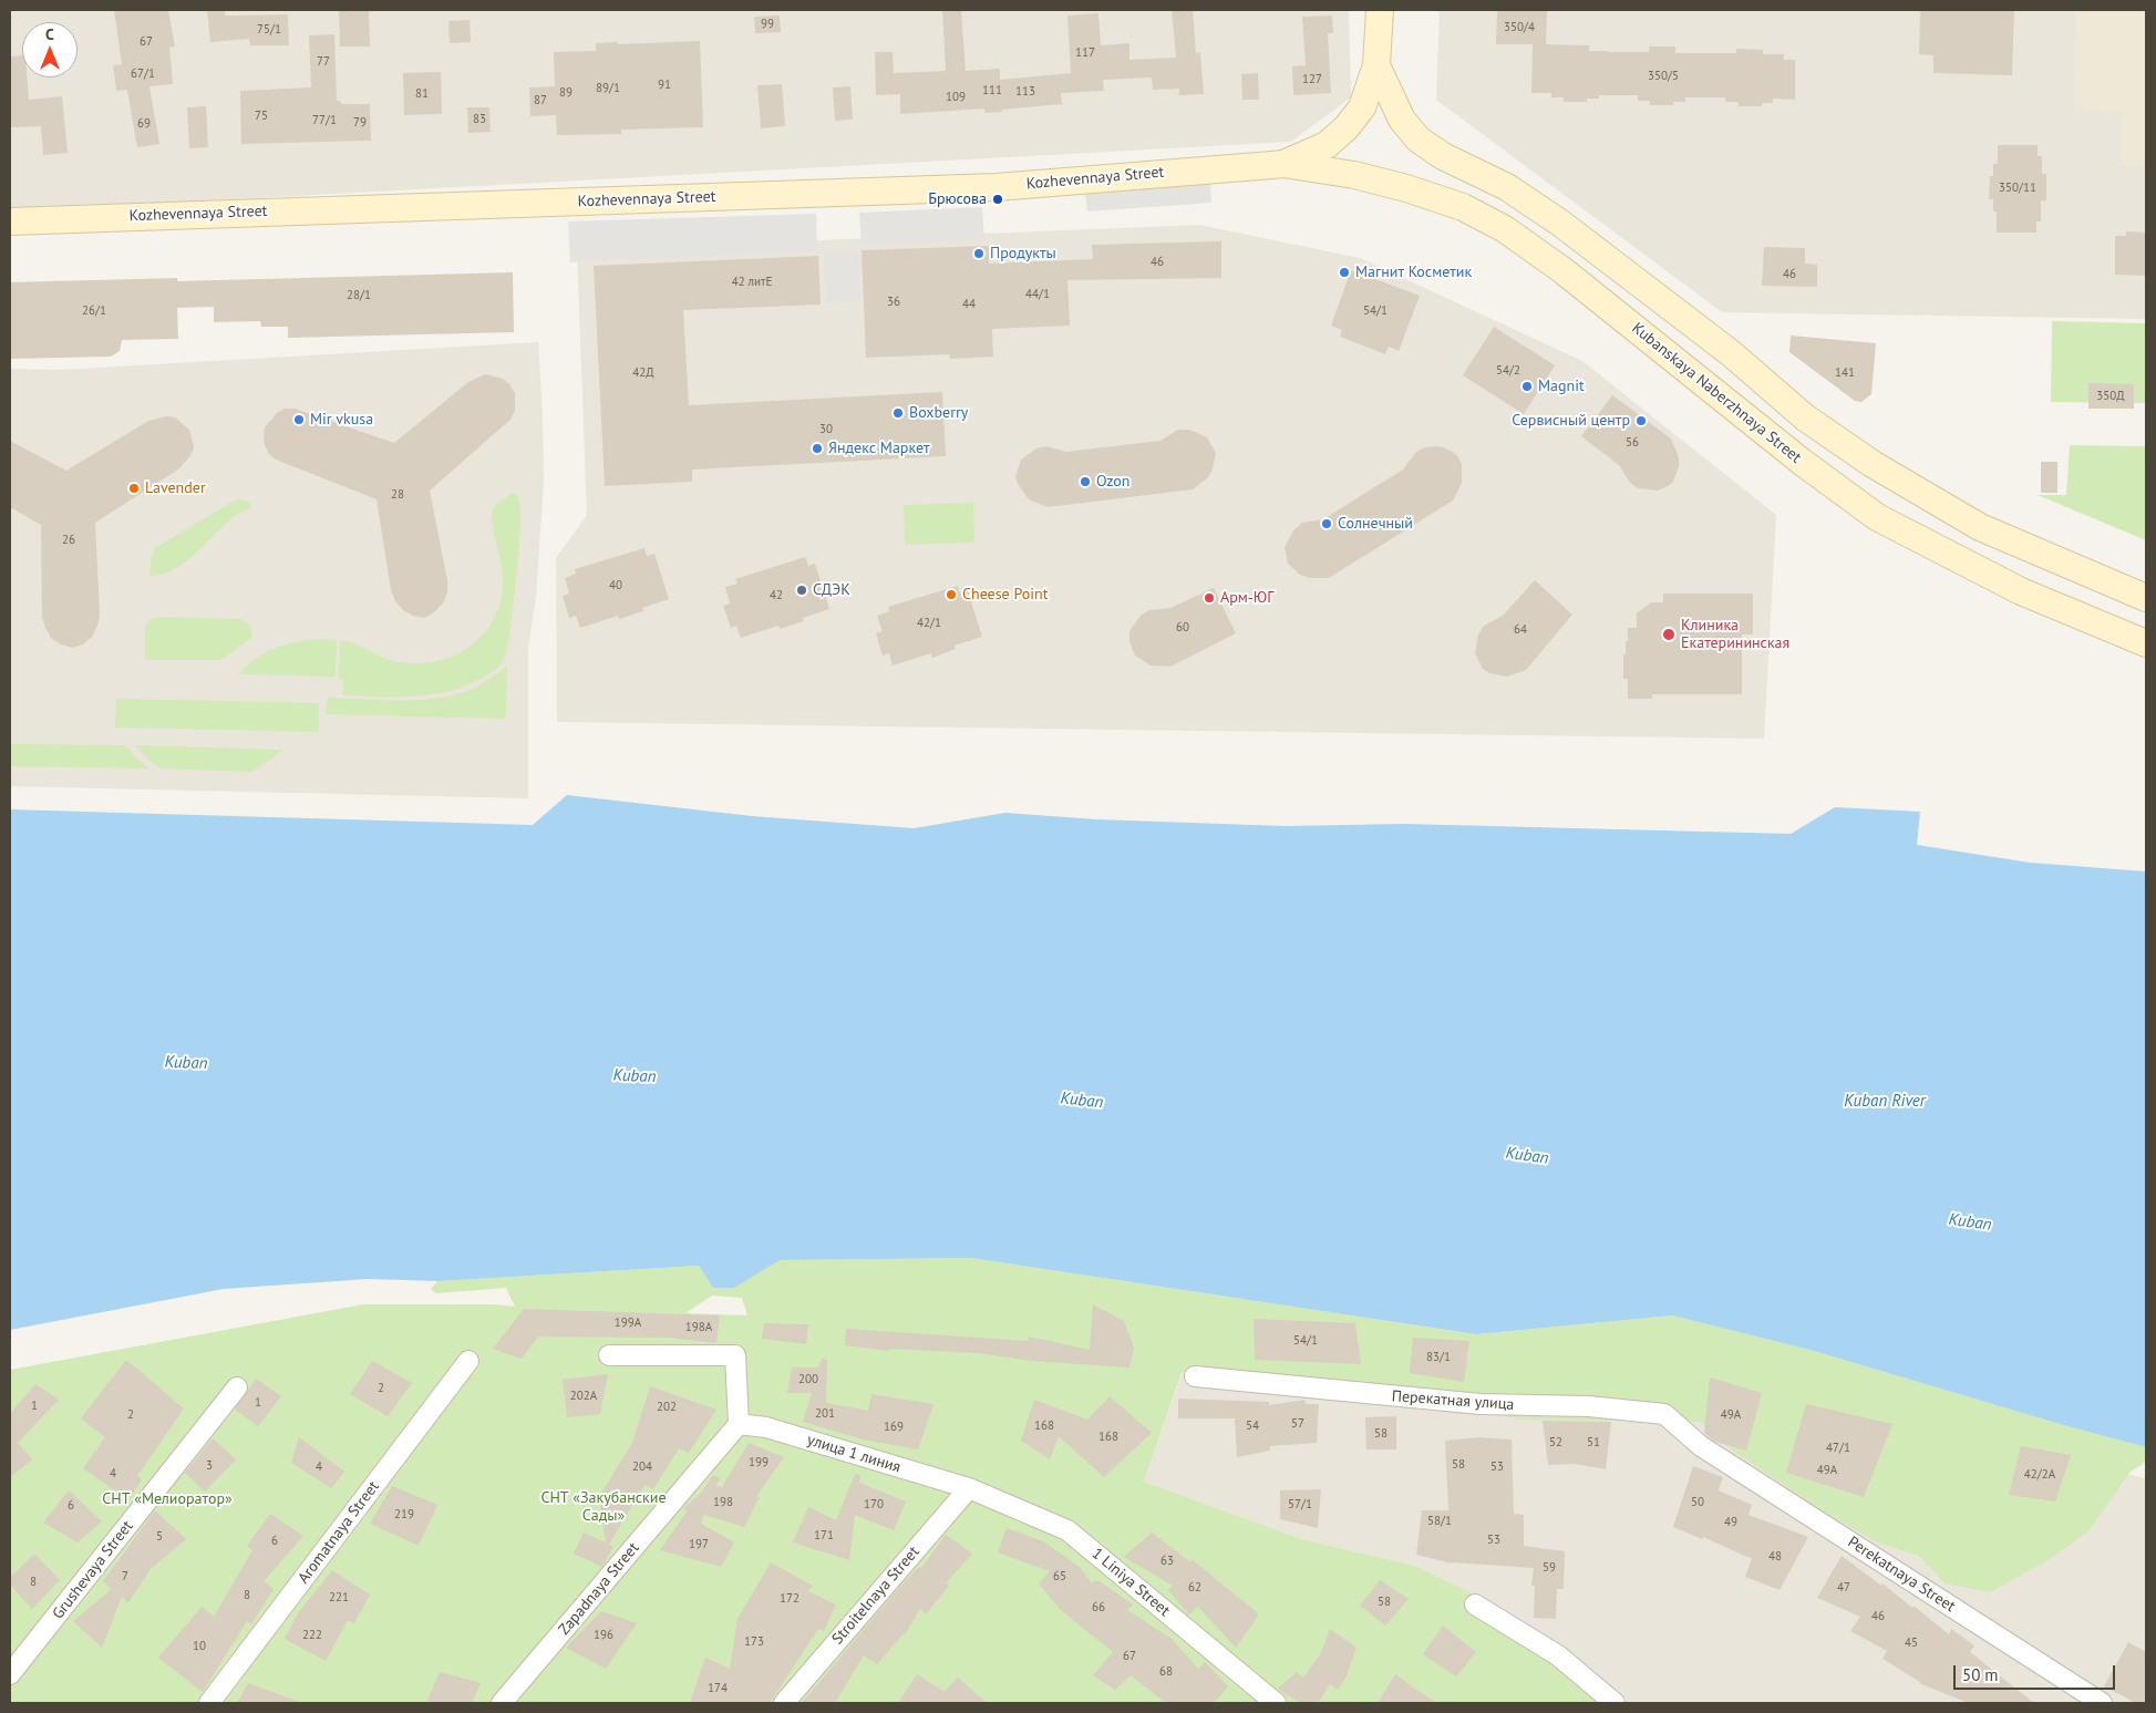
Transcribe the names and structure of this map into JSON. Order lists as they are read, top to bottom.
{
  "streets": {
    "main road": ["Kozhevennaya Street", "Kubanskaya Naberzhnaya Street"],
    "street": [
      "улица 1 линия",
      "Aromatnaya Street",
      "Grushevaya Street",
      "Perekatnaya Street",
      "1 Liniya Street",
      "Zapadnaya Street",
      "Stroitelnaya Street"
    ]
  },
  "crossings": [
    ["Kozhevennaya Street", "Kubanskaya Naberzhnaya Street"],
    ["улица 1 линия", "1 Liniya Street"],
    ["улица 1 линия", "Zapadnaya Street"],
    ["улица 1 линия", "Stroitelnaya Street"],
    ["1 Liniya Street", "Stroitelnaya Street"]
  ],
  "water": ["Kuban", "Kuban River"],
  "parks": ["СНТ «Закубанские Сады»", "СНТ «Мелиоратор»"],
  "places": [
    "Брюсова",
    "Продукты",
    "Магнит Косметик",
    "Magnit",
    "Boxberry",
    "Mir vkusa",
    "Сервисный центр",
    "Яндекс Маркет",
    "Ozon",
    "Lavender",
    "Солнечный",
    "СДЭК",
    "Cheese Point",
    "Арм-ЮГ",
    "Клиника Екатерининская"
  ],
  "house_numbers": [
    "99",
    "350/4",
    "75/1",
    "67",
    "117",
    "77",
    "67/1",
    "350/5",
    "127",
    "91",
    "89/1",
    "111",
    "113",
    "89",
    "81",
    "109",
    "87",
    "75",
    "83",
    "77/1",
    "79",
    "69",
    "350/11",
    "46",
    "46",
    "42 литЕ",
    "44/1",
    "28/1",
    "36",
    "44",
    "26/1",
    "54/1",
    "54/2",
    "42Д",
    "141",
    "350Д",
    "30",
    "56",
    "28",
    "26",
    "40",
    "42",
    "42/1",
    "60",
    "64",
    "199А",
    "198А",
    "54/1",
    "83/1",
    "200",
    "2",
    "202А",
    "1",
    "1",
    "202",
    "201",
    "2",
    "49А",
    "57",
    "168",
    "54",
    "169",
    "58",
    "168",
    "52",
    "51",
    "47/1",
    "199",
    "58",
    "3",
    "4",
    "204",
    "53",
    "49А",
    "4",
    "42/2А",
    "198",
    "50",
    "170",
    "57/1",
    "6",
    "219",
    "58/1",
    "49",
    "171",
    "5",
    "53",
    "6",
    "197",
    "48",
    "63",
    "59",
    "7",
    "65",
    "8",
    "62",
    "47",
    "8",
    "221",
    "172",
    "58",
    "66",
    "46",
    "222",
    "196",
    "173",
    "45",
    "10",
    "67",
    "68",
    "174"
  ],
  "scale_bar": "50 m",
  "north": "top"
}
